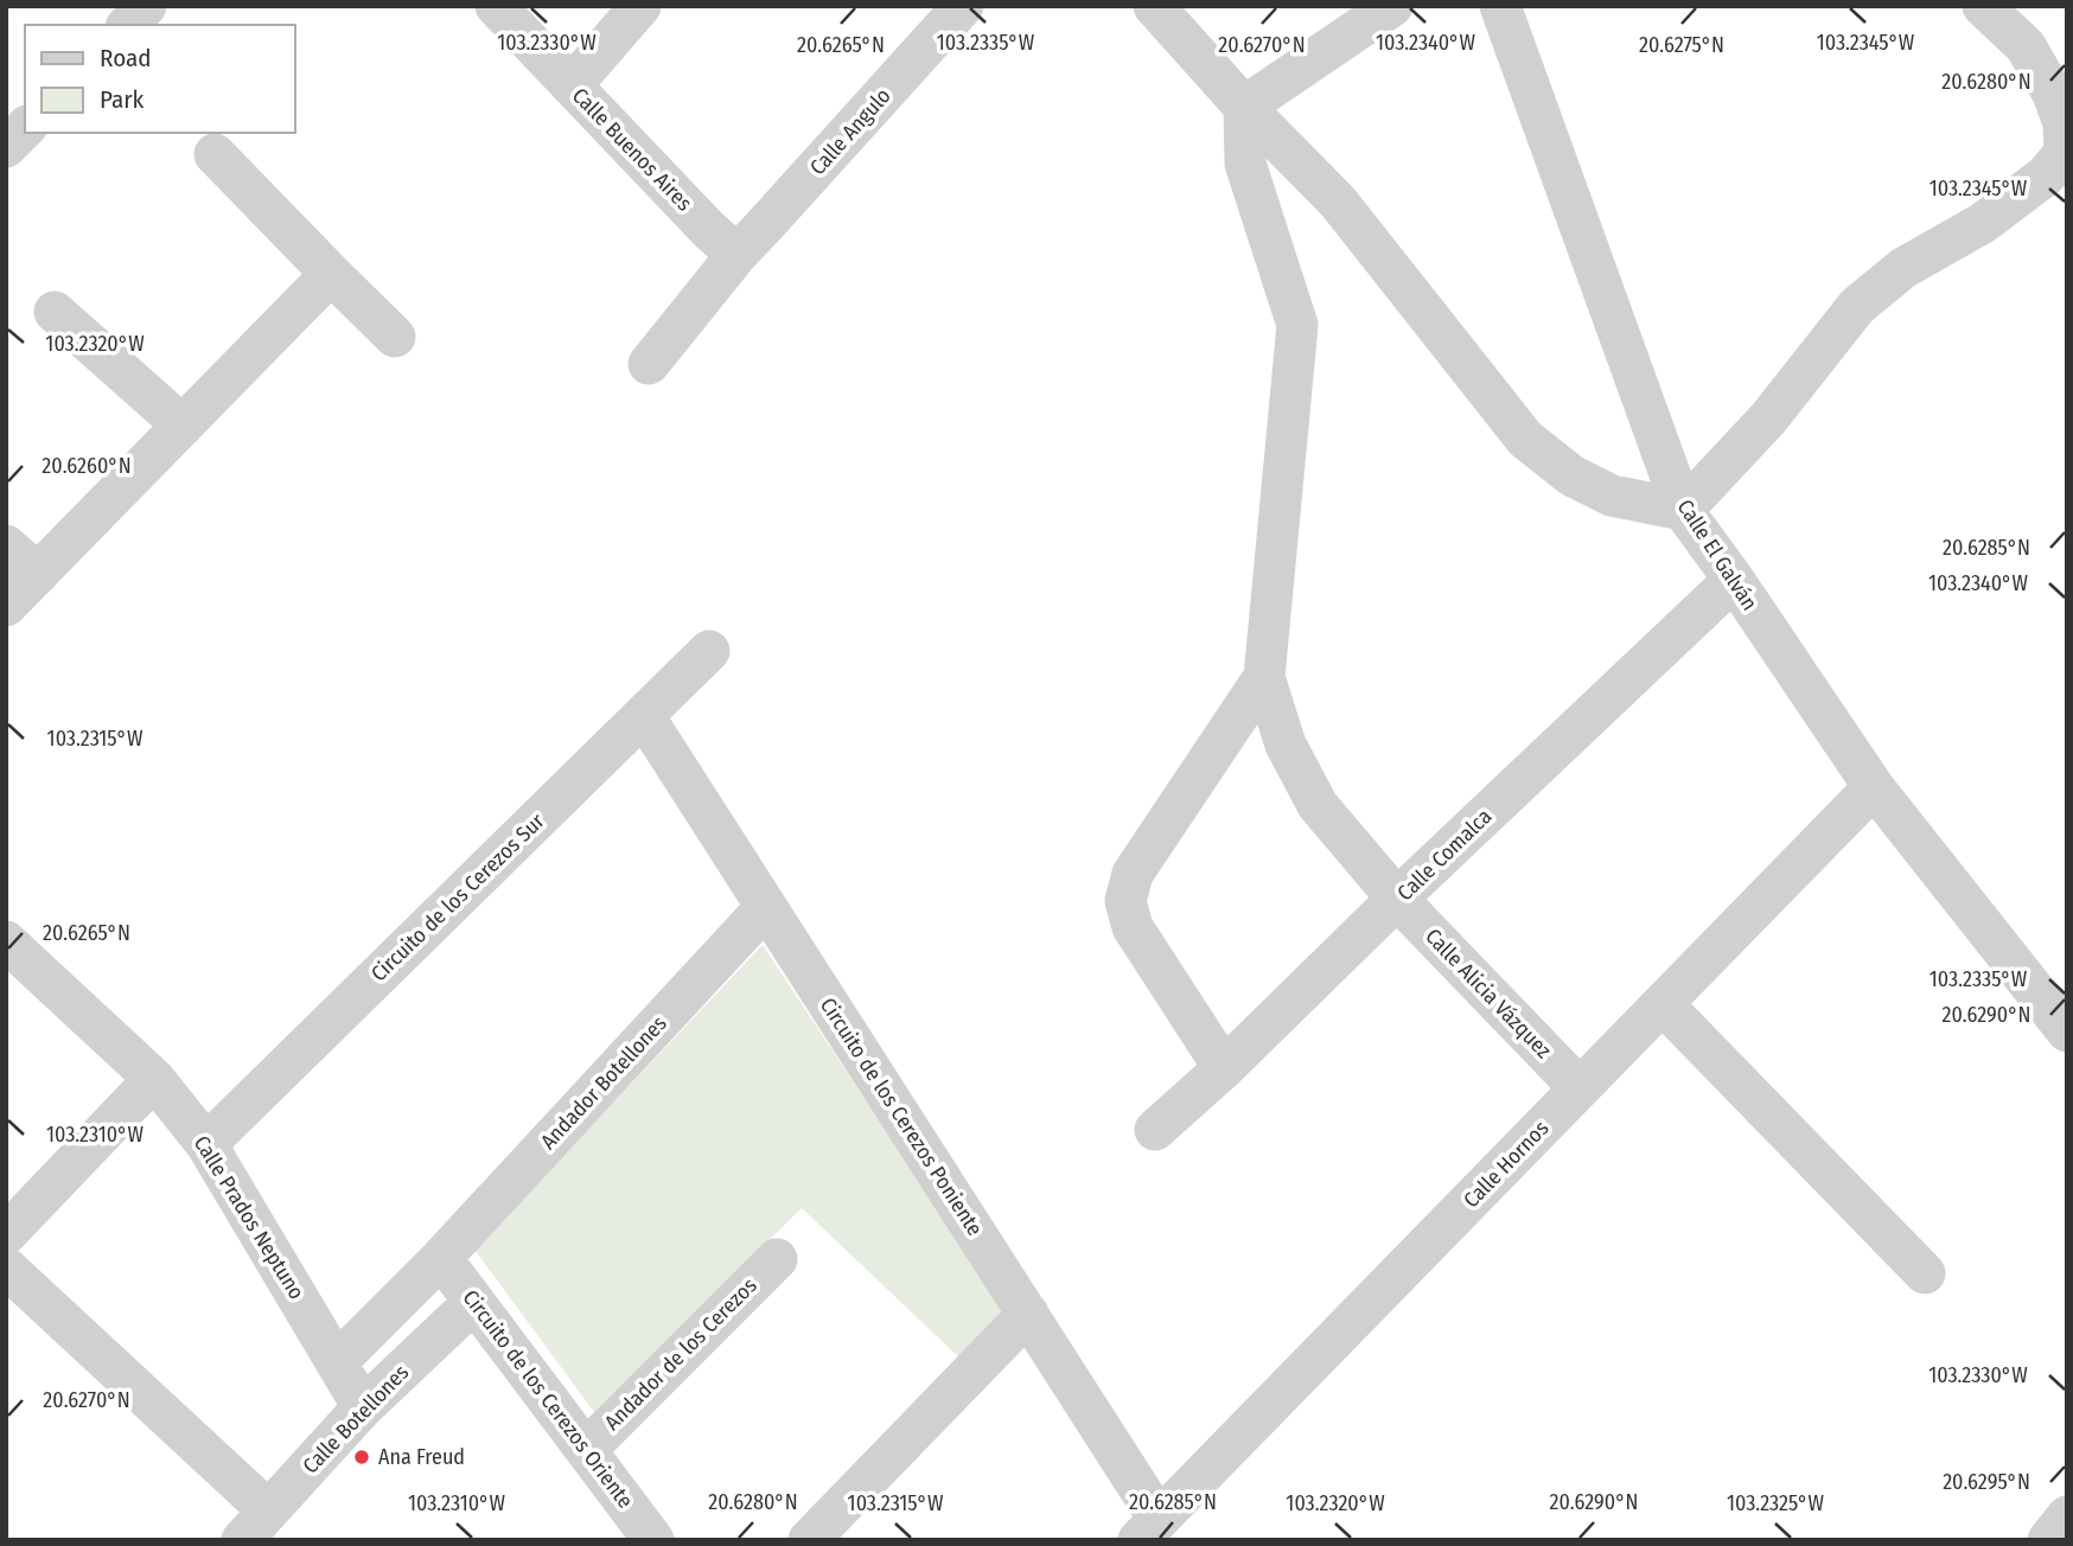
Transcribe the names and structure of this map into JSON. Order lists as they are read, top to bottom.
{
  "streets": {
    "street": [
      "Calle Angulo",
      "Calle Buenos Aires",
      "Calle El Galván",
      "Calle Comalca",
      "Circuito de los Cerezos Sur",
      "Calle Alicia Vázquez",
      "Andador Botellones",
      "Circuito de los Cerezos Poniente",
      "Calle Hornos",
      "Calle Prados Neptuno",
      "Andador de los Cerezos",
      "Circuito de los Cerezos Oriente",
      "Calle Botellones"
    ]
  },
  "crossings": [
    ["Calle Angulo", "Calle Buenos Aires"],
    ["Calle El Galván", "Calle Comalca"],
    ["Calle El Galván", "Calle Hornos"],
    ["Calle Comalca", "Calle Alicia Vázquez"],
    ["Circuito de los Cerezos Sur", "Circuito de los Cerezos Poniente"],
    ["Circuito de los Cerezos Sur", "Calle Prados Neptuno"],
    ["Calle Alicia Vázquez", "Calle Hornos"],
    ["Andador Botellones", "Circuito de los Cerezos Poniente"],
    ["Andador Botellones", "Circuito de los Cerezos Oriente"],
    ["Circuito de los Cerezos Poniente", "Calle Hornos"],
    ["Calle Prados Neptuno", "Calle Botellones"],
    ["Andador de los Cerezos", "Circuito de los Cerezos Oriente"],
    ["Circuito de los Cerezos Oriente", "Calle Botellones"]
  ],
  "places": ["Ana Freud"],
  "legend": ["Road", "Park"],
  "coordinates": [
    "103.2330°W",
    "103.2335°W",
    "103.2340°W",
    "103.2345°W",
    "20.6265°N",
    "20.6270°N",
    "20.6275°N",
    "20.6280°N",
    "103.2320°W",
    "20.6260°N",
    "20.6285°N",
    "103.2315°W",
    "20.6290°N",
    "103.2310°W",
    "20.6295°N",
    "103.2325°W"
  ]
}
